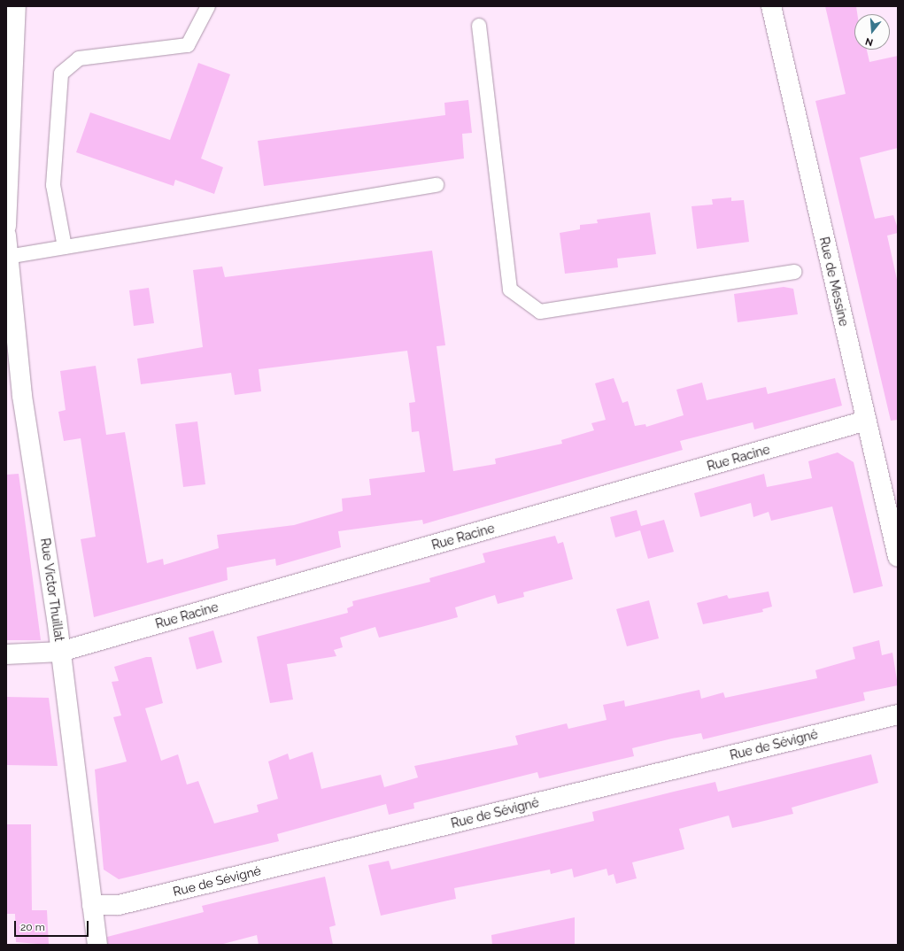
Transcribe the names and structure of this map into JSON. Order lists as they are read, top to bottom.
{
  "streets": {
    "street": [
      "Rue de Messine",
      "Rue Racine",
      "Rue Victor Thuillat",
      "Rue de Sévigné"
    ]
  },
  "crossings": [
    ["Rue de Messine", "Rue Racine"],
    ["Rue Racine", "Rue Victor Thuillat"],
    ["Rue Victor Thuillat", "Rue de Sévigné"]
  ],
  "scale_bar": "20 m",
  "north": "bottom"
}
